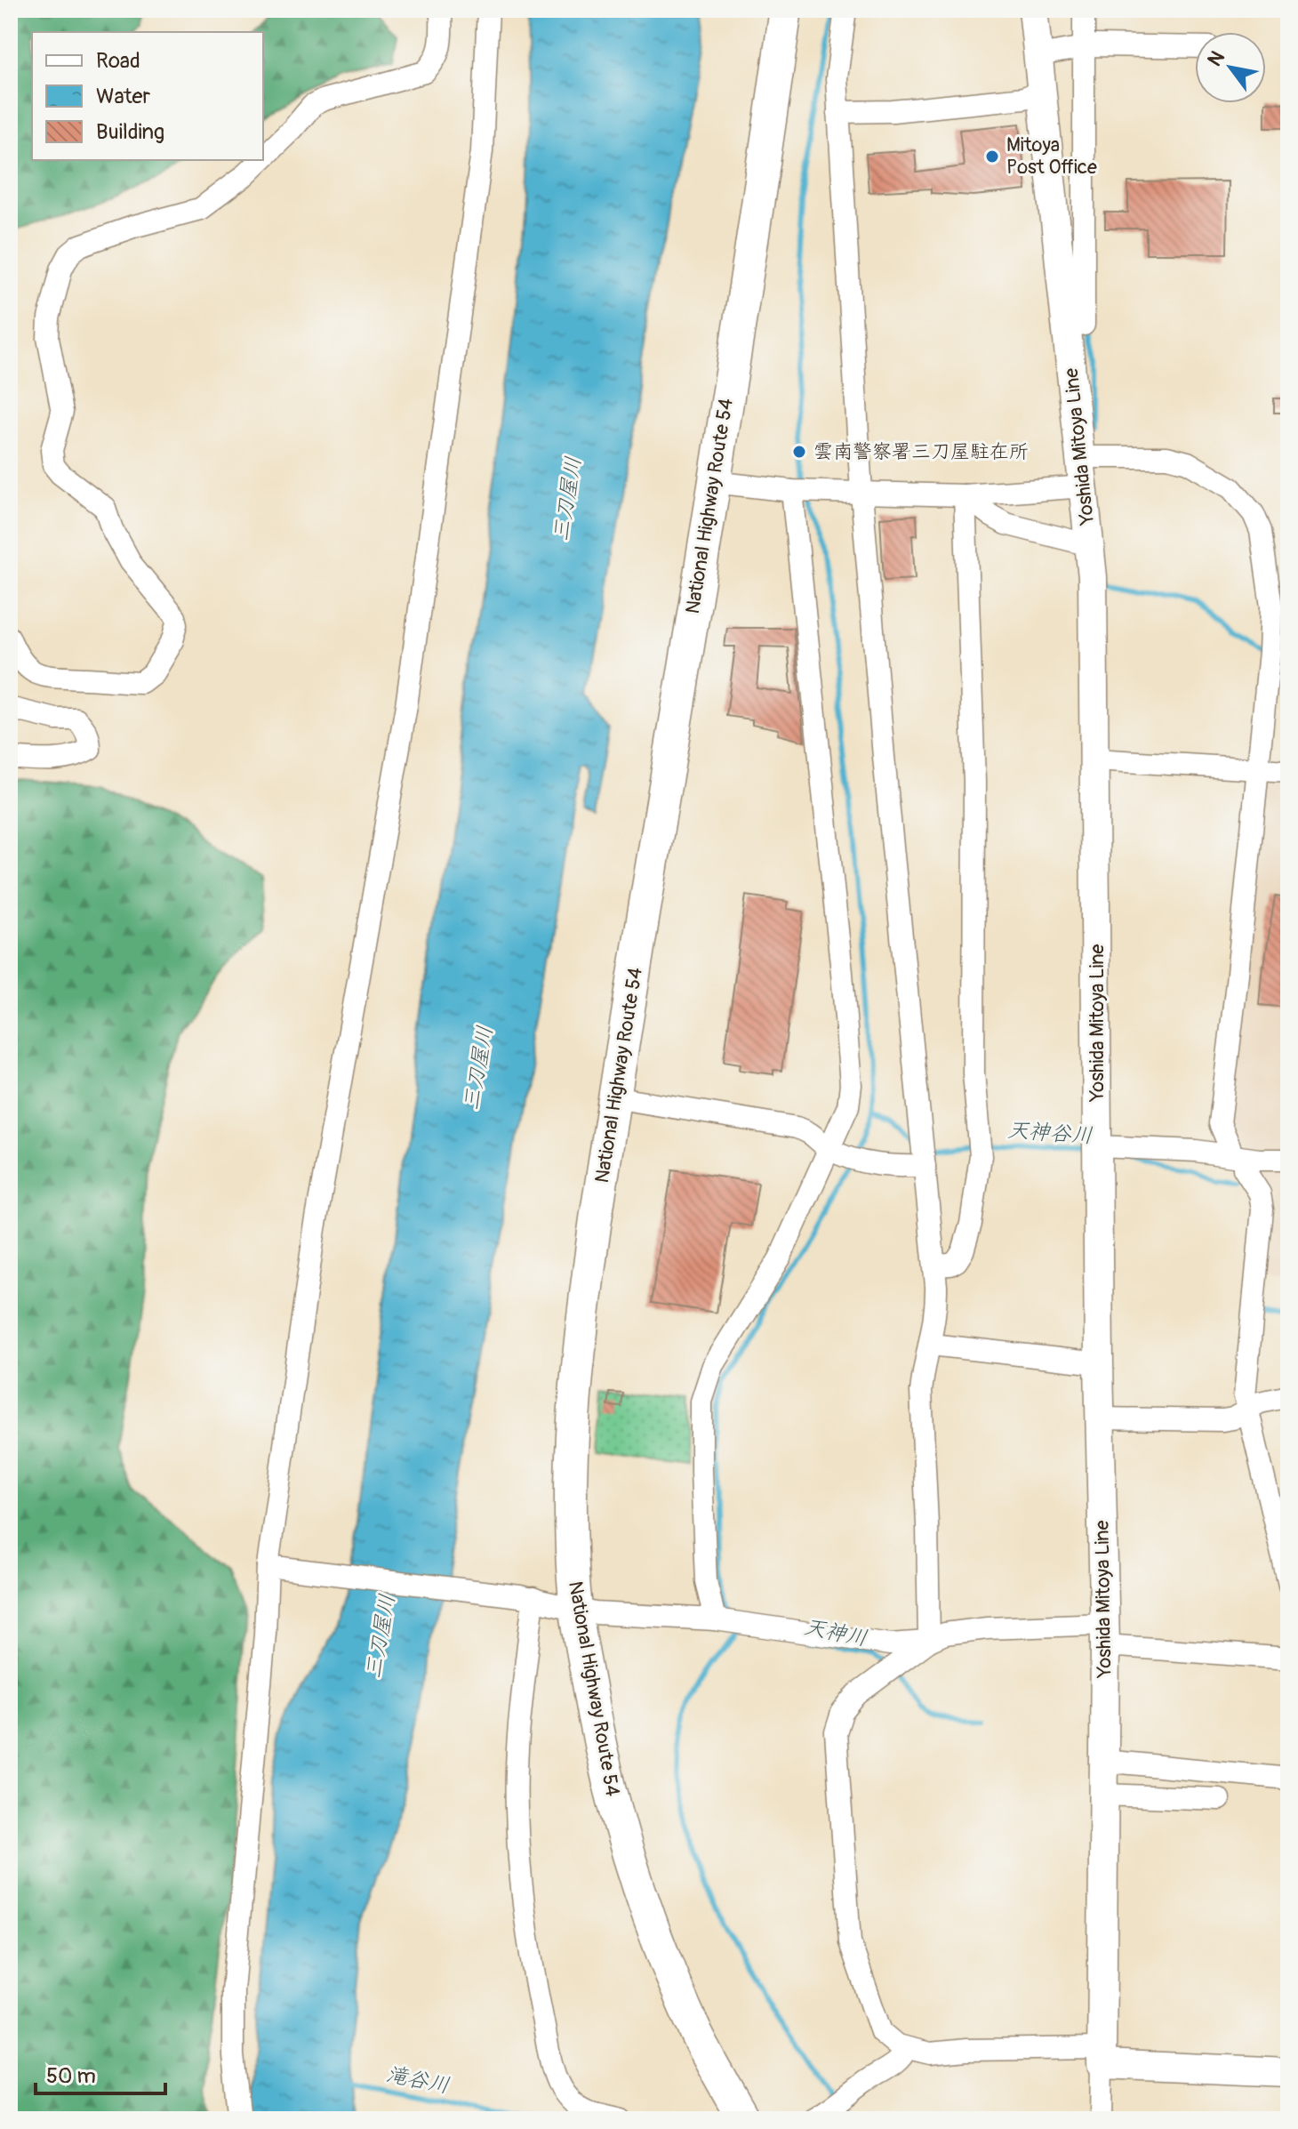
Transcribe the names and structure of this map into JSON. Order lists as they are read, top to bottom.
{
  "streets": {
    "highway": ["National Highway Route 54"],
    "main road": ["Yoshida Mitoya Line"]
  },
  "water": [
    "三刀屋川",
    "天神谷川",
    "天神川",
    "滝谷川"
  ],
  "places": ["Mitoya Post Office", "雲南警察署三刀屋駐在所"],
  "legend": ["Road", "Water", "Building"],
  "scale_bar": "50 m",
  "north": "top left"
}
